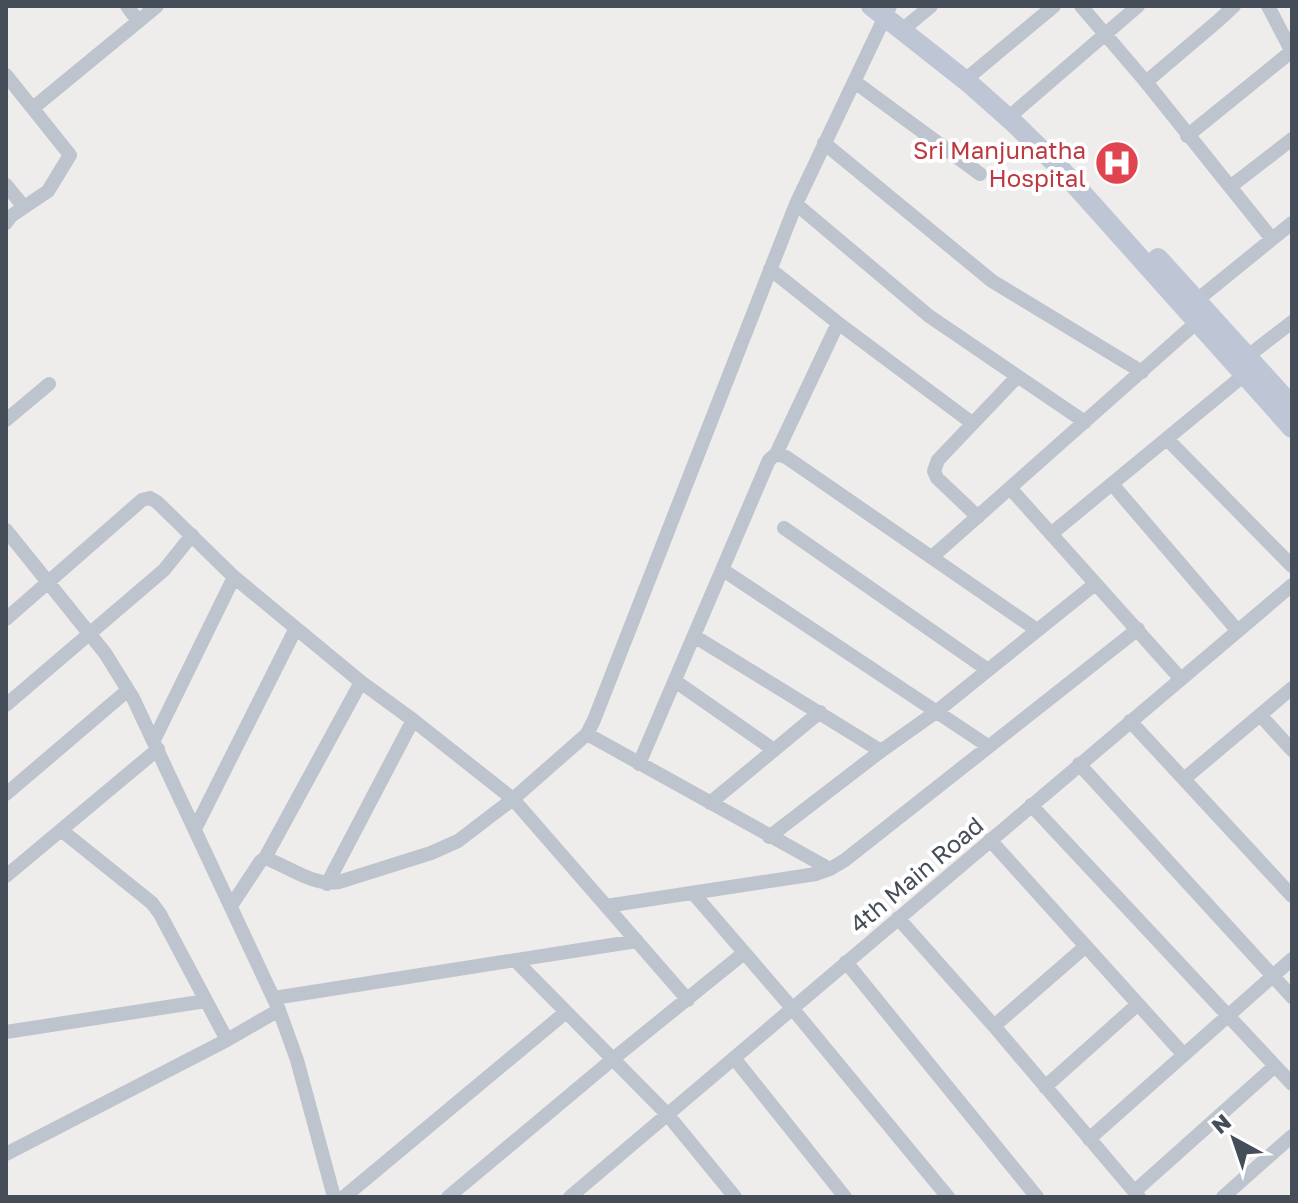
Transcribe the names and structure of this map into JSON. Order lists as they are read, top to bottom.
{
  "streets": {
    "street": ["4th Main Road"]
  },
  "places": {
    "hospital": ["Sri Manjunatha Hospital"]
  },
  "north": "top left"
}
